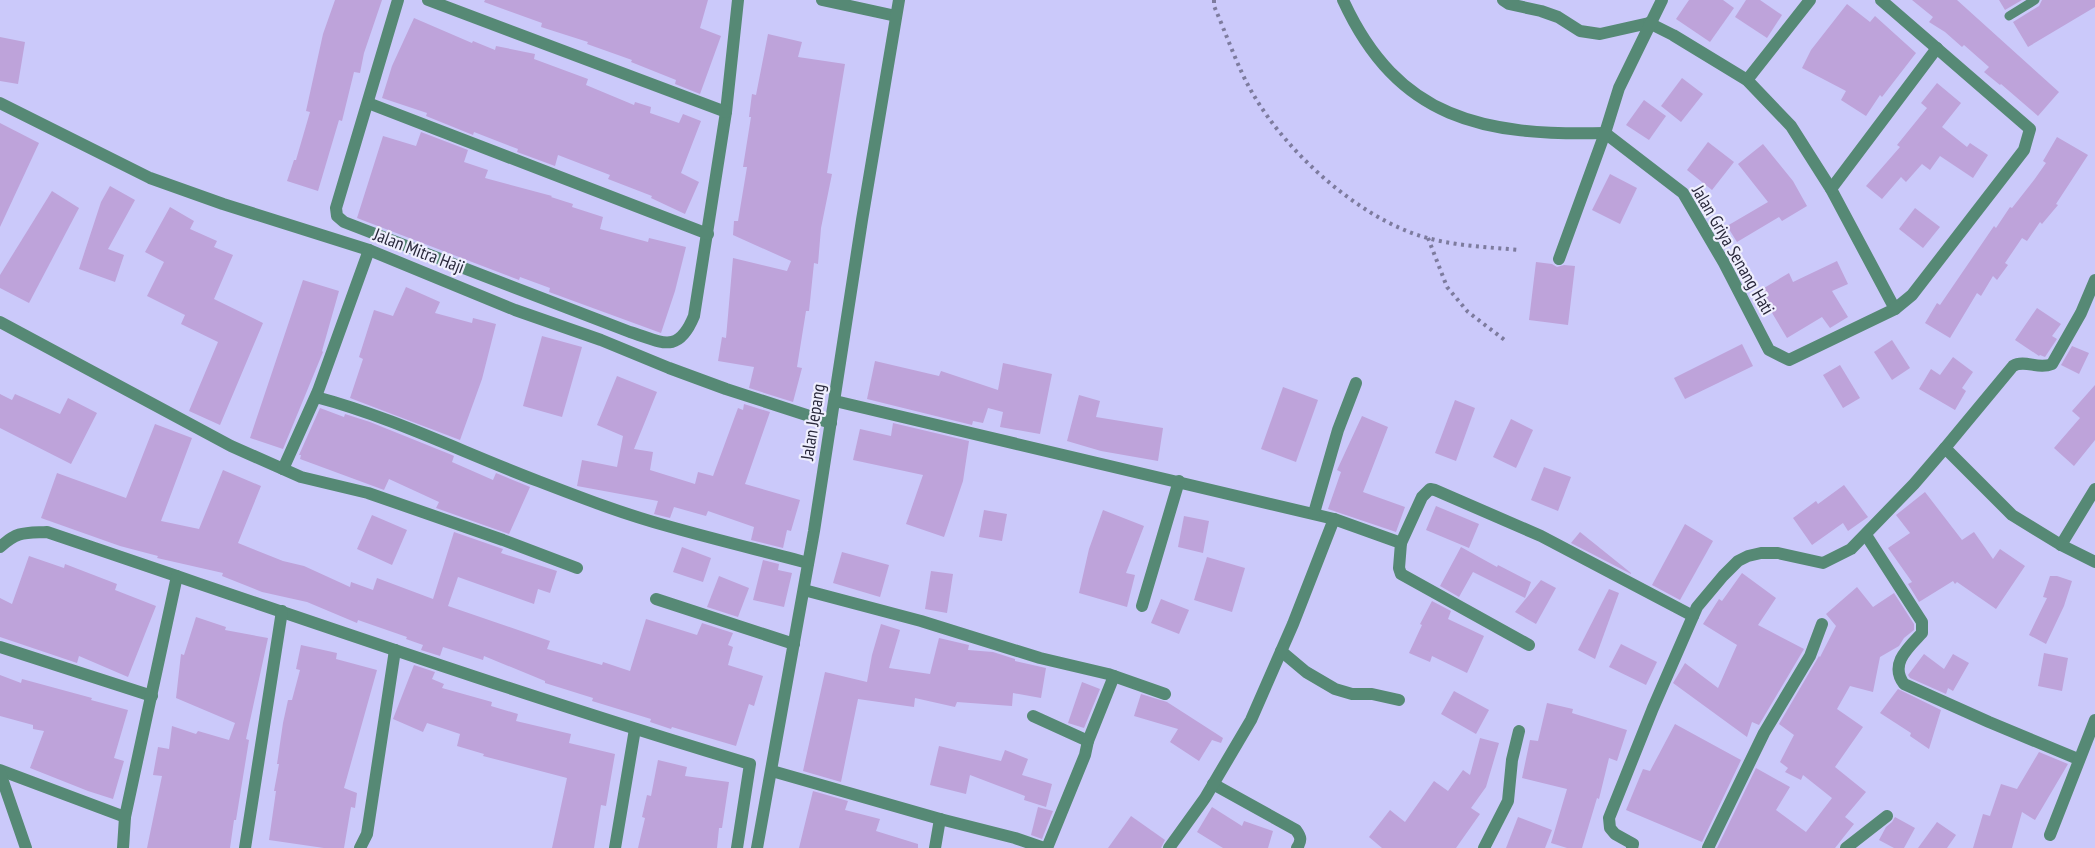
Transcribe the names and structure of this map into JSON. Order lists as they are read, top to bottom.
{
  "streets": {
    "street": ["Jalan Griya Senang Hati", "Jalan Mitra Haji", "Jalan Jepang"]
  },
  "crossings": [
    ["Jalan Mitra Haji", "Jalan Jepang"]
  ]
}
